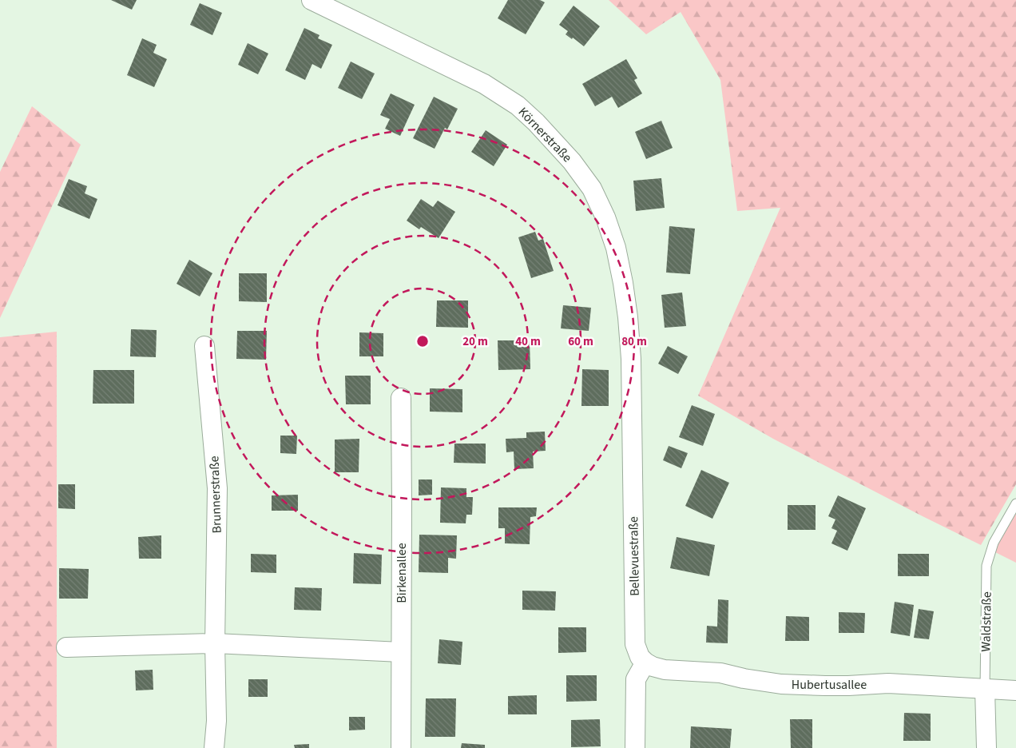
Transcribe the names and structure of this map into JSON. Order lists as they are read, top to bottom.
{
  "streets": {
    "street": [
      "Körnerstraße",
      "Brunnerstraße",
      "Bellevuestraße",
      "Birkenallee",
      "Waldstraße",
      "Hubertusallee"
    ]
  },
  "crossings": [
    ["Körnerstraße", "Bellevuestraße"],
    ["Bellevuestraße", "Hubertusallee"],
    ["Waldstraße", "Hubertusallee"]
  ],
  "rings": [
    "20 m",
    "40 m",
    "60 m",
    "80 m"
  ]
}
